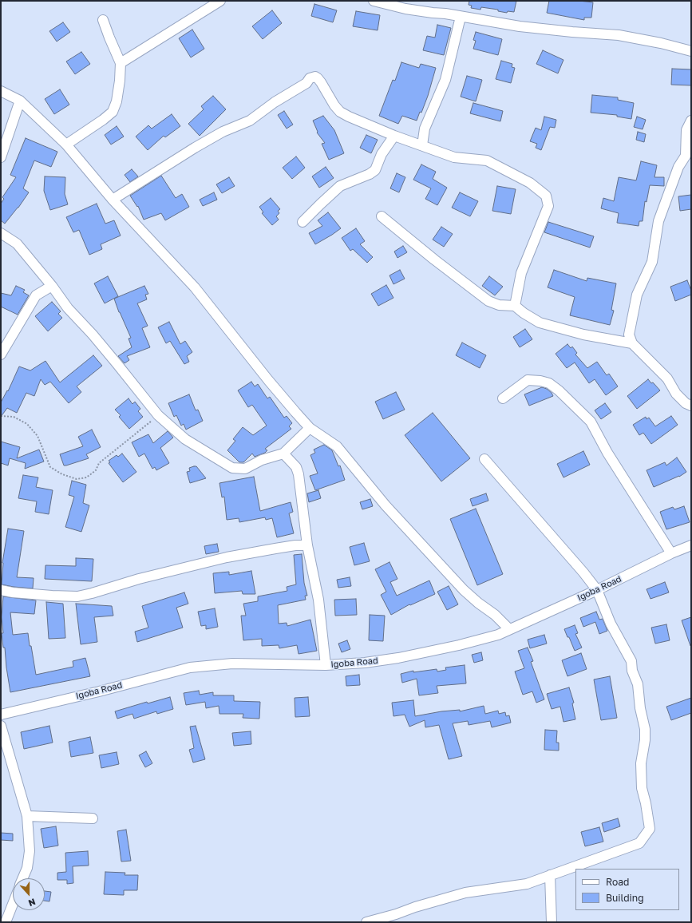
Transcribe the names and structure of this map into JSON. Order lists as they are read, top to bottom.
{
  "streets": {
    "street": ["Igoba Road"]
  },
  "legend": ["Road", "Building"],
  "north": "bottom"
}
